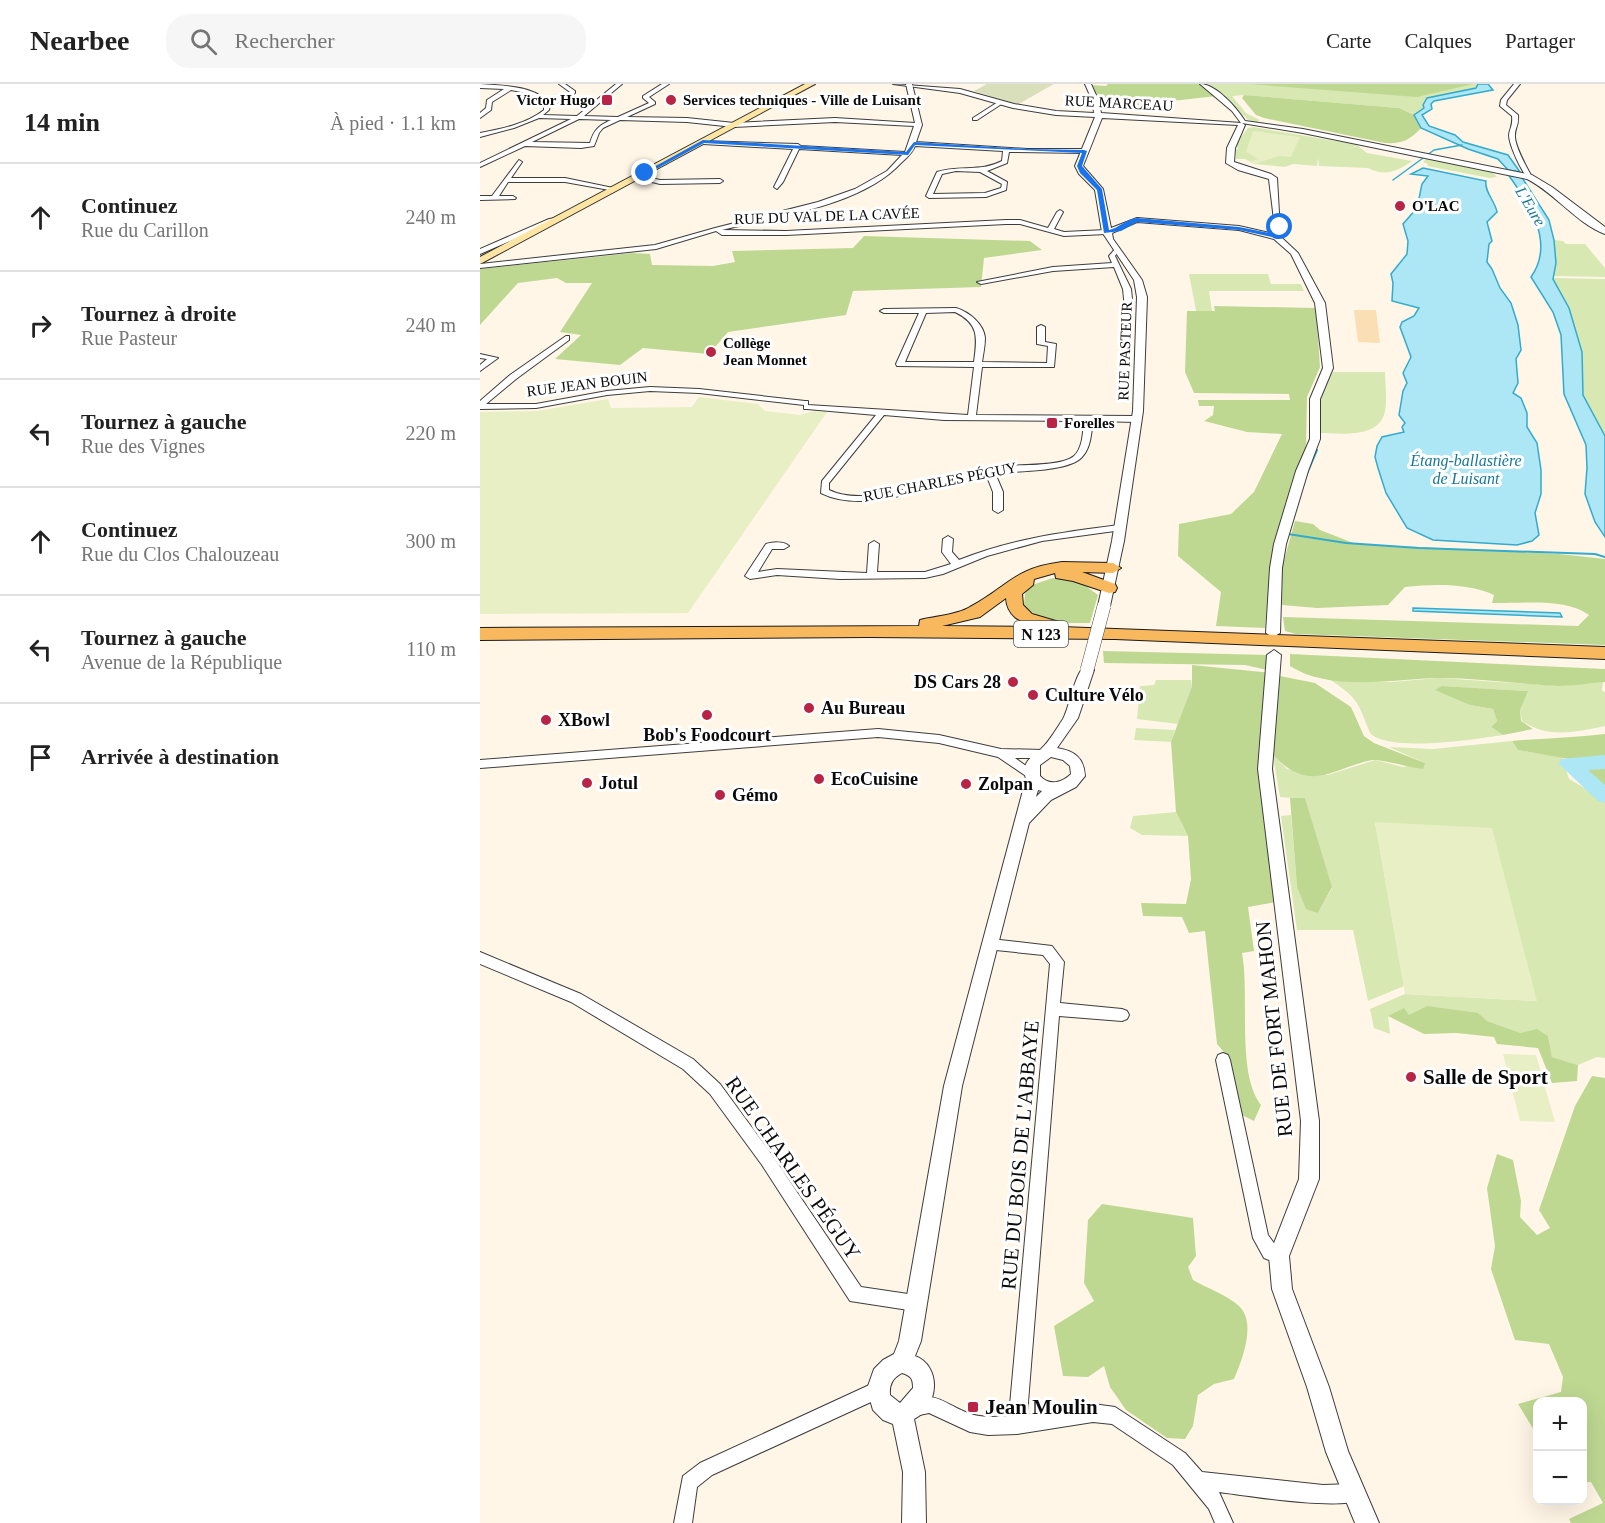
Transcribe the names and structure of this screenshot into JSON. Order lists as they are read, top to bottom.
{
  "streets": {
    "main road": ["N 123"],
    "street": [
      "RUE MARCEAU",
      "RUE DU VAL DE LA CAVÉE",
      "RUE PASTEUR",
      "RUE JEAN BOUIN",
      "RUE CHARLES PÉGUY",
      "RUE DE FORT MAHON",
      "RUE DU BOIS DE L'ABBAYE"
    ]
  },
  "crossings": [
    ["RUE DU VAL DE LA CAVÉE", "RUE PASTEUR"],
    ["RUE PASTEUR", "RUE JEAN BOUIN"],
    ["RUE JEAN BOUIN", "RUE CHARLES PÉGUY"]
  ],
  "water": ["L'Eure", "Étang-ballastière de Luisant"],
  "places": {
    "transit": ["Victor Hugo", "Forelles", "Jean Moulin"],
    "other": [
      "Services techniques - Ville de Luisant",
      "O'LAC",
      "Collège Jean Monnet",
      "DS Cars 28",
      "Culture Vélo",
      "Au Bureau",
      "Bob's Foodcourt",
      "XBowl",
      "EcoCuisine",
      "Jotul",
      "Zolpan",
      "Gémo",
      "Salle de Sport"
    ]
  },
  "page": {
    "header": "Nearbee",
    "search": "Rechercher",
    "nav": ["Carte", "Calques", "Partager"],
    "heading": ["14 min", "À pied · 1.1 km"],
    "list": [
      ["Continuez", "Rue du Carillon", "240 m"],
      ["Tournez à droite", "Rue Pasteur", "240 m"],
      ["Tournez à gauche", "Rue des Vignes", "220 m"],
      ["Continuez", "Rue du Clos Chalouzeau", "300 m"],
      ["Tournez à gauche", "Avenue de la République", "110 m"],
      "Arrivée à destination"
    ],
    "map_buttons": ["+", "−"]
  }
}
